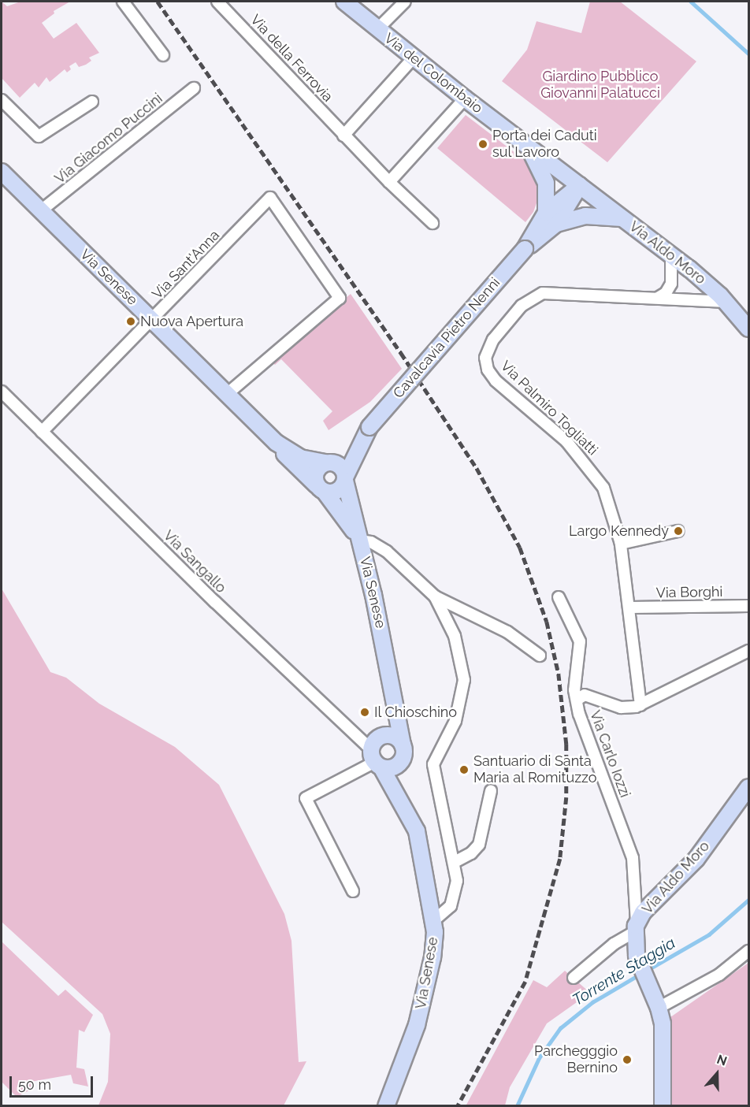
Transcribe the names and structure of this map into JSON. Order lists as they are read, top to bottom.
{
  "streets": {
    "main road": [
      "Via del Colombaio",
      "Via Aldo Moro",
      "Via Senese",
      "Cavalcavia Pietro Nenni"
    ],
    "street": [
      "Via della Ferrovia",
      "Via Giacomo Puccini",
      "Via Sant'Anna",
      "Via Palmiro Togliatti",
      "Via Sangallo",
      "Via Borghi",
      "Via Carlo Iozzi"
    ]
  },
  "crossings": [
    ["Via del Colombaio", "Via Aldo Moro"],
    ["Via del Colombaio", "Cavalcavia Pietro Nenni"],
    ["Via Giacomo Puccini", "Via Senese"],
    ["Via Aldo Moro", "Cavalcavia Pietro Nenni"],
    ["Via Aldo Moro", "Via Palmiro Togliatti"],
    ["Via Aldo Moro", "Via Carlo Iozzi"],
    ["Via Sant'Anna", "Via Senese"],
    ["Via Sant'Anna", "Via Sangallo"],
    ["Via Senese", "Cavalcavia Pietro Nenni"],
    ["Via Senese", "Via Sangallo"],
    ["Via Palmiro Togliatti", "Via Borghi"]
  ],
  "water": ["Torrente Staggia"],
  "parks": ["Giardino Pubblico Giovanni Palatucci"],
  "places": [
    "Porta dei Caduti sul Lavoro",
    "Nuova Apertura",
    "Largo Kennedy",
    "Il Chioschino",
    "Santuario di Santa Maria al Romituzzo",
    "Parchegggio Bernino"
  ],
  "scale_bar": "50 m",
  "north": "top"
}
